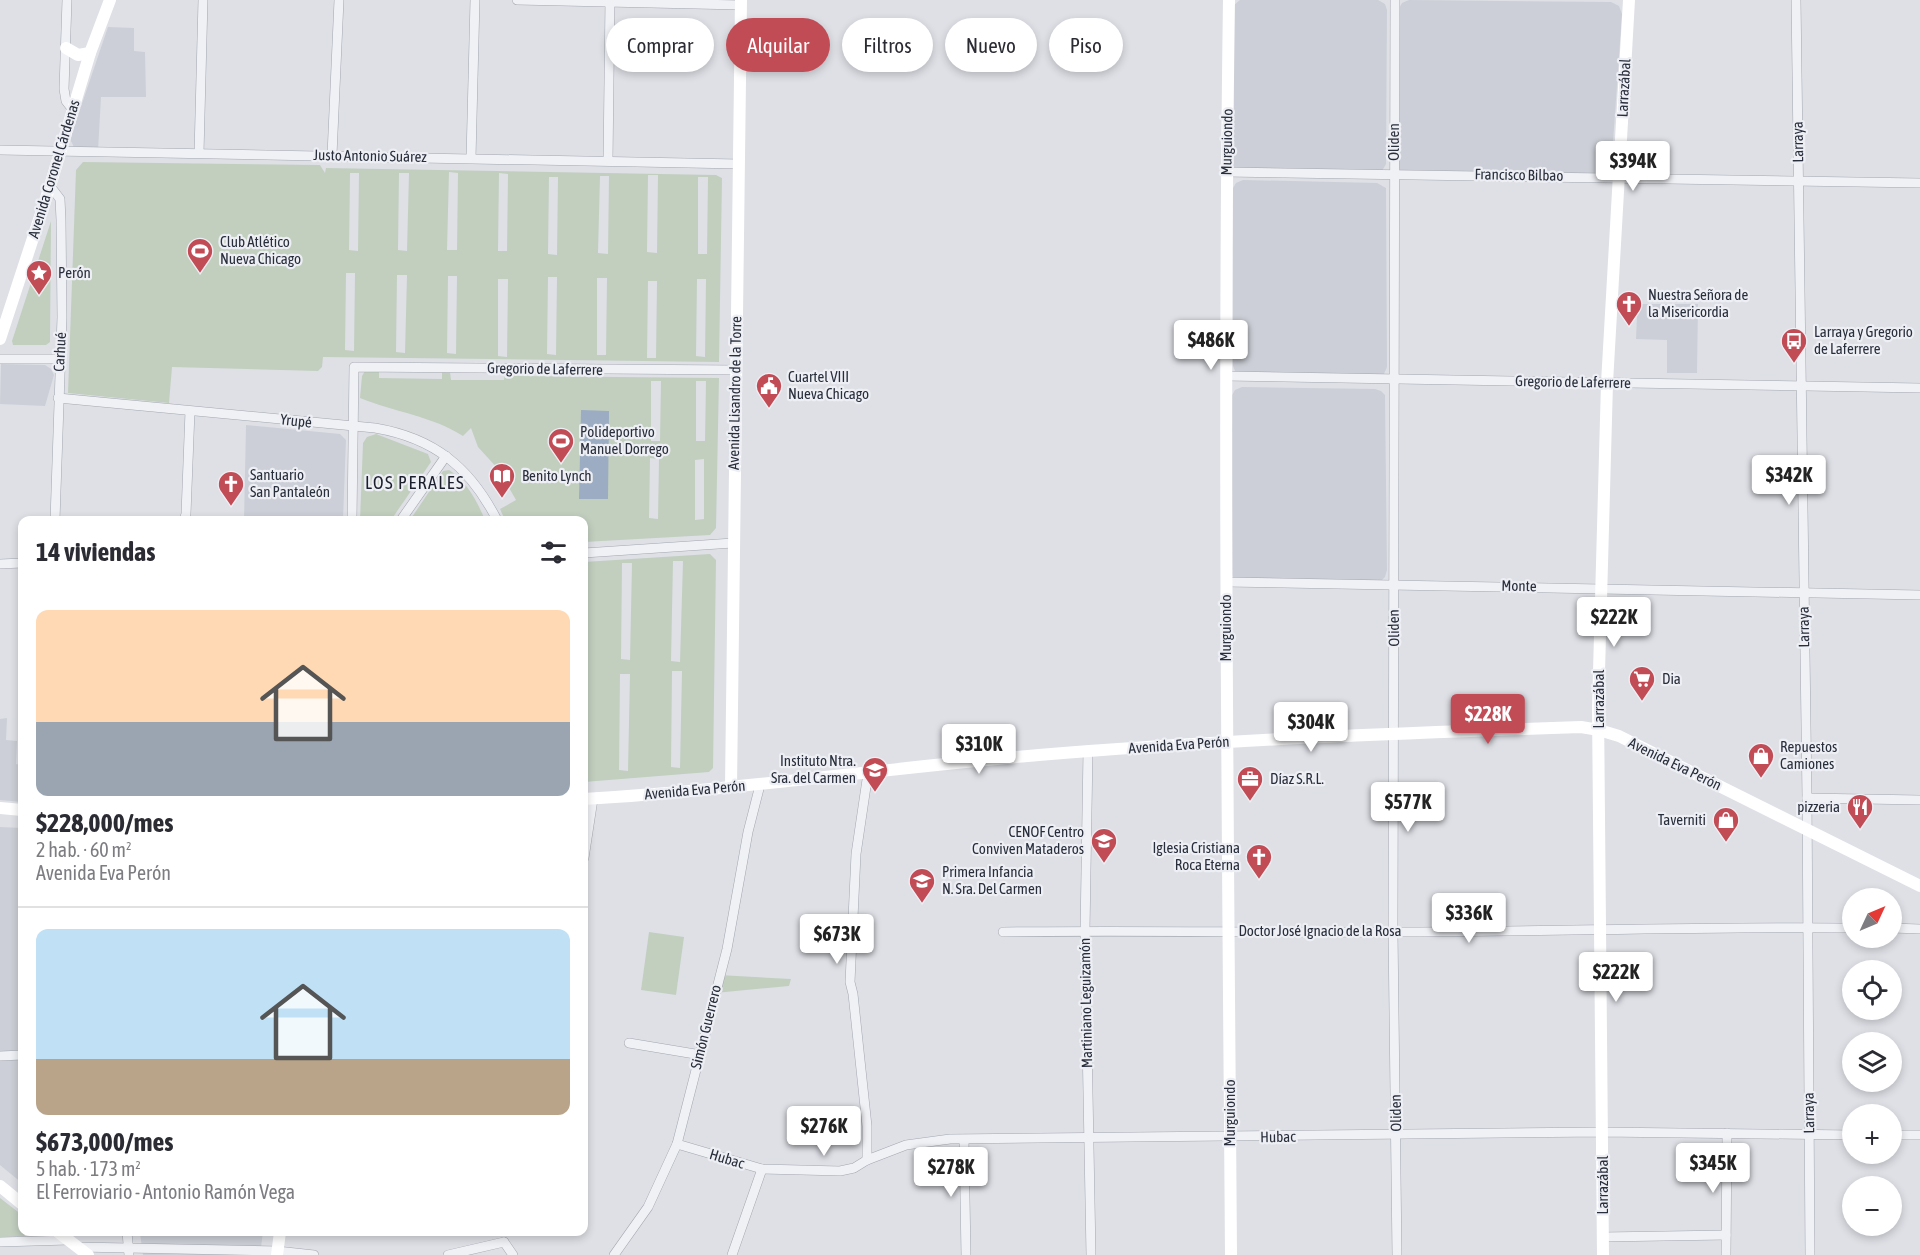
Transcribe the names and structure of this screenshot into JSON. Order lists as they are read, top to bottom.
{
  "streets": {
    "street": [
      "Larrazábal",
      "Murguiondo",
      "Oliden",
      "Larraya",
      "Justo Antonio Suárez",
      "Avenida Coronel Cárdenas",
      "Francisco Bilbao",
      "Carhué",
      "Gregorio de Laferrere",
      "Avenida Lisandro de la Torre",
      "Yrupé",
      "Monte",
      "Avenida Eva Perón",
      "Doctor José Ignacio de la Rosa",
      "Martiniano Leguizamón",
      "Simón Guerrero",
      "Hubac"
    ]
  },
  "crossings": [
    ["Larrazábal", "Francisco Bilbao"],
    ["Larrazábal", "Gregorio de Laferrere"],
    ["Larrazábal", "Monte"],
    ["Larrazábal", "Avenida Eva Perón"],
    ["Larrazábal", "Doctor José Ignacio de la Rosa"],
    ["Larrazábal", "Hubac"],
    ["Murguiondo", "Francisco Bilbao"],
    ["Murguiondo", "Gregorio de Laferrere"],
    ["Murguiondo", "Monte"],
    ["Murguiondo", "Avenida Eva Perón"],
    ["Murguiondo", "Doctor José Ignacio de la Rosa"],
    ["Murguiondo", "Hubac"],
    ["Oliden", "Francisco Bilbao"],
    ["Oliden", "Gregorio de Laferrere"],
    ["Oliden", "Monte"],
    ["Oliden", "Avenida Eva Perón"],
    ["Oliden", "Doctor José Ignacio de la Rosa"],
    ["Oliden", "Hubac"],
    ["Larraya", "Francisco Bilbao"],
    ["Larraya", "Gregorio de Laferrere"],
    ["Larraya", "Monte"],
    ["Larraya", "Avenida Eva Perón"],
    ["Larraya", "Doctor José Ignacio de la Rosa"],
    ["Larraya", "Hubac"],
    ["Justo Antonio Suárez", "Avenida Coronel Cárdenas"],
    ["Justo Antonio Suárez", "Avenida Lisandro de la Torre"],
    ["Avenida Coronel Cárdenas", "Carhué"],
    ["Carhué", "Yrupé"],
    ["Gregorio de Laferrere", "Avenida Lisandro de la Torre"],
    ["Gregorio de Laferrere", "Yrupé"],
    ["Avenida Lisandro de la Torre", "Avenida Eva Perón"],
    ["Avenida Eva Perón", "Martiniano Leguizamón"],
    ["Avenida Eva Perón", "Simón Guerrero"],
    ["Doctor José Ignacio de la Rosa", "Martiniano Leguizamón"],
    ["Martiniano Leguizamón", "Hubac"],
    ["Simón Guerrero", "Hubac"]
  ],
  "districts": ["LOS PERALES"],
  "places": {
    "sports": ["Club Atlético Nueva Chicago", "Polideportivo Manuel Dorrego"],
    "place": ["Perón"],
    "church": ["Nuestra Señora de la Misericordia", "Santuario San Pantaleón", "Iglesia Cristiana Roca Eterna"],
    "bus stop": ["Larraya y Gregorio de Laferrere"],
    "public building": ["Cuartel VIII Nueva Chicago"],
    "library": ["Benito Lynch"],
    "supermarket": ["Dia"],
    "shop": ["Repuestos Camiones", "Taverniti"],
    "school or university": ["Instituto Ntra. Sra. del Carmen", "CENOF Centro Conviven Mataderos", "Primera Infancia N. Sra. Del Carmen"],
    "office": ["Díaz S.R.L."],
    "restaurant": ["pizzeria"]
  },
  "north": "top right",
  "page": {
    "chip": [
      "Comprar",
      "Alquilar",
      "Filtros",
      "Nuevo",
      "Piso"
    ],
    "price": [
      "$394K",
      "$486K",
      "$342K",
      "$222K",
      "$228K",
      "$304K",
      "$310K",
      "$577K",
      "$336K",
      "$673K",
      "$222K",
      "$276K",
      "$345K",
      "$278K"
    ],
    "heading": "14 viviendas",
    "list": [
      {
        "name": "$228,000/mes",
        "note": "2 hab. · 60 m² · Avenida Eva Perón"
      },
      {
        "name": "$673,000/mes",
        "note": "5 hab. · 173 m² · El Ferroviario - Antonio Ramón Vega"
      }
    ],
    "map_buttons": ["+", "−"]
  }
}
